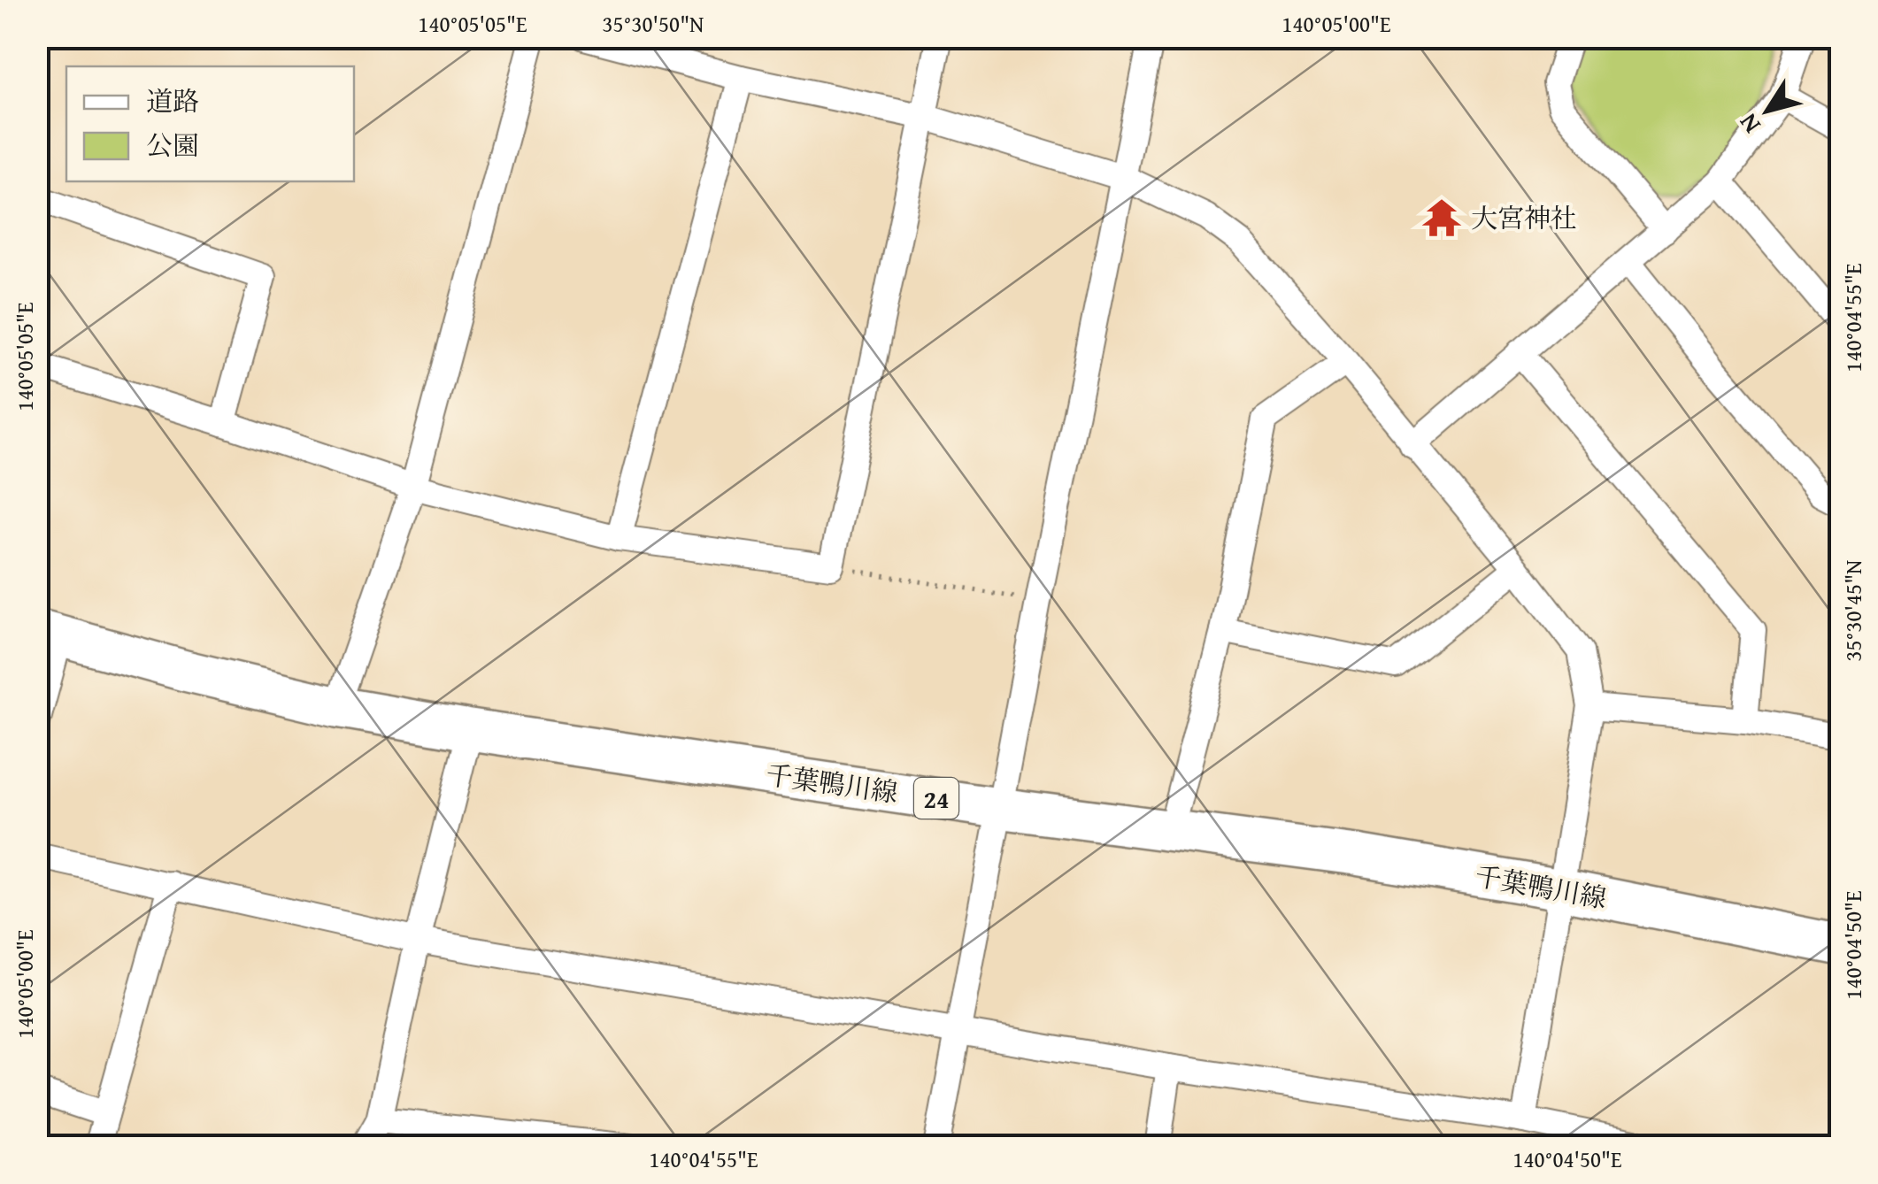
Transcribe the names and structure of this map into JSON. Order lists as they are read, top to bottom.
{
  "streets": {
    "main road": ["千葉鴨川線", "24"]
  },
  "places": {
    "temple": ["大宮神社"]
  },
  "legend": ["道路", "公園"],
  "north": "bottom left",
  "coordinates": [
    "140°05'05\"E",
    "35°30'50\"N",
    "140°05'00\"E",
    "140°04'55\"E",
    "35°30'45\"N",
    "140°04'50\"E"
  ]
}
